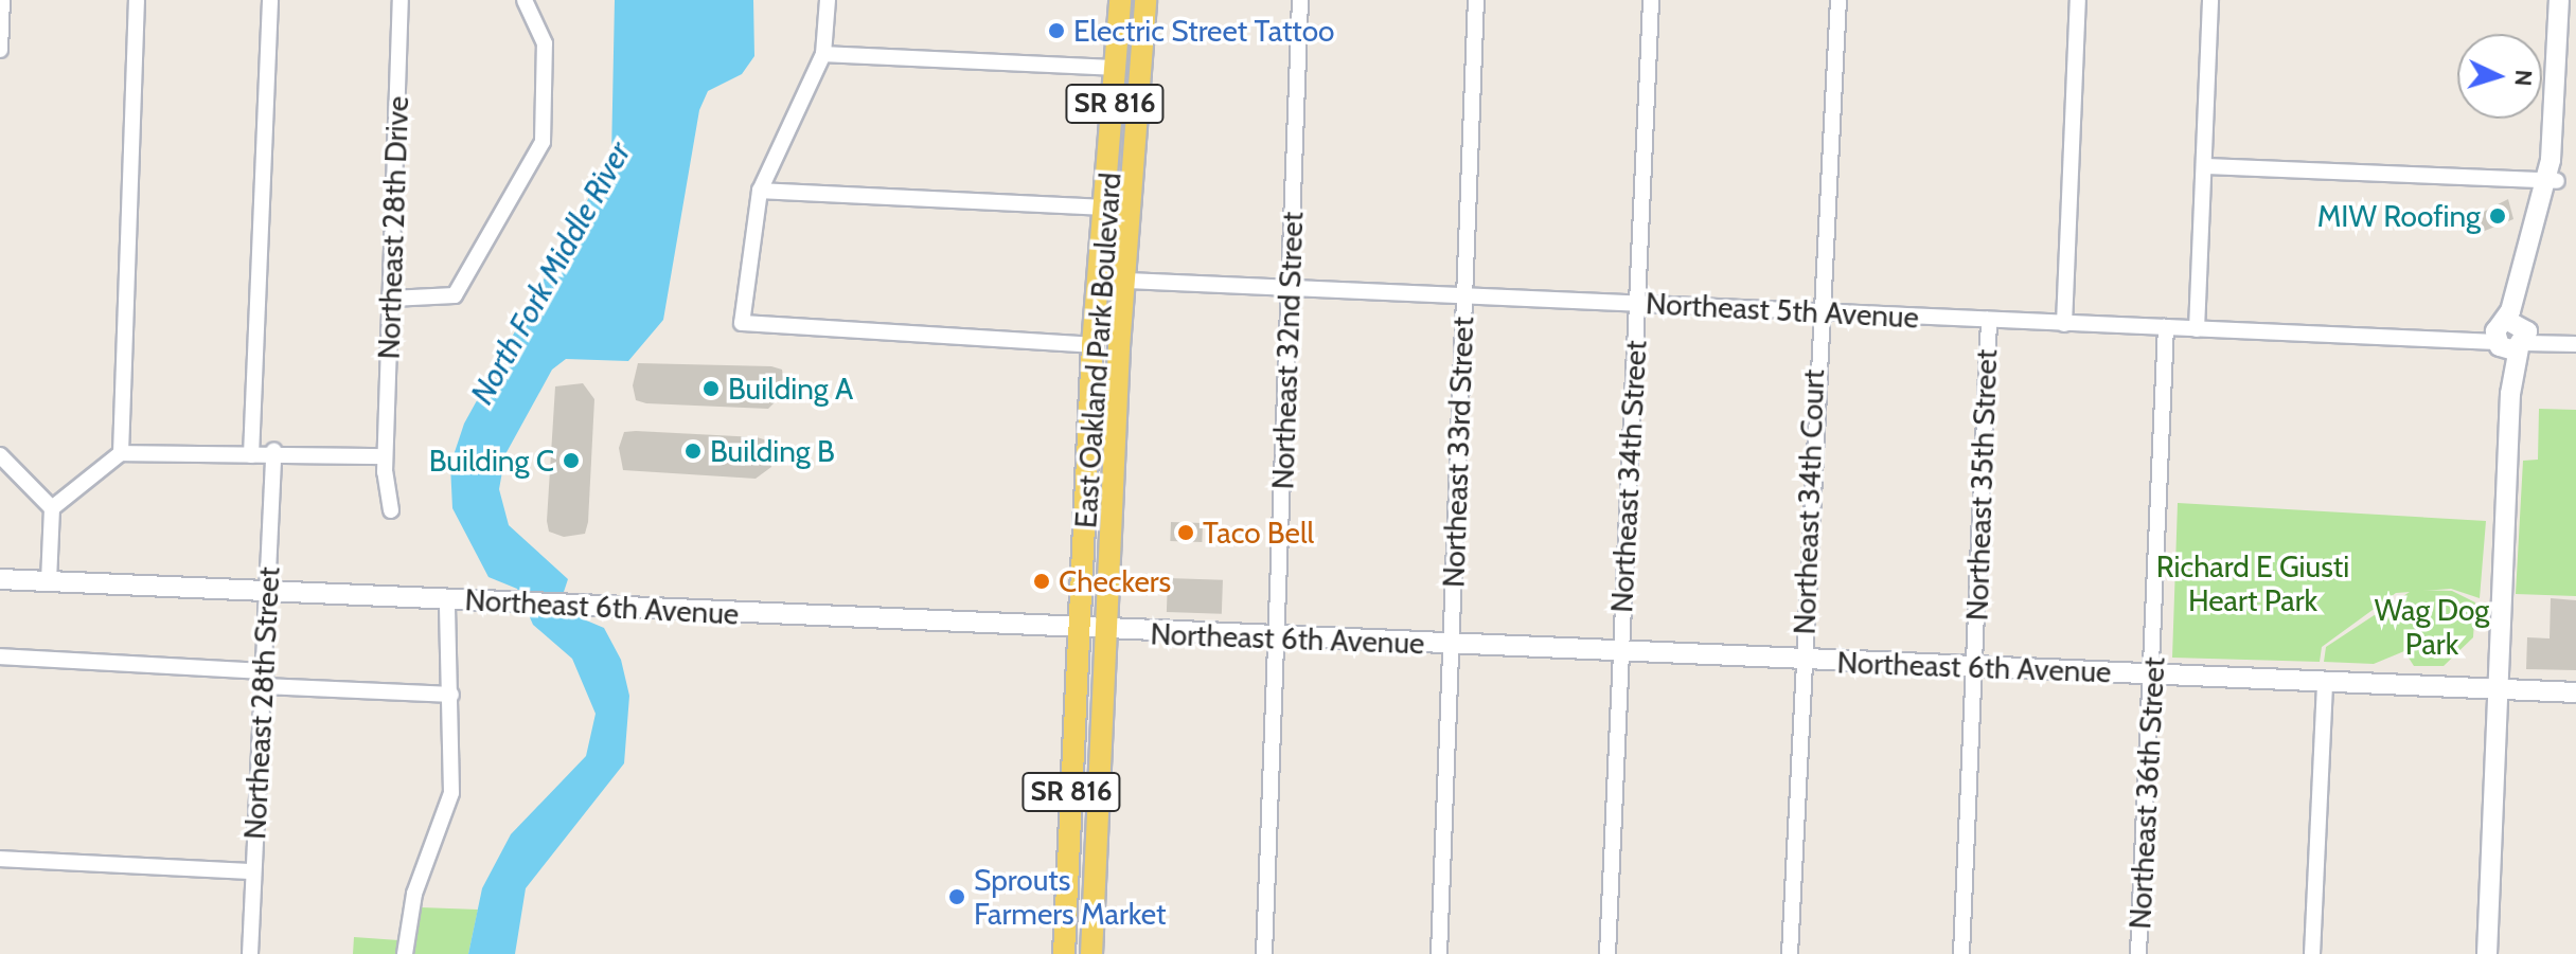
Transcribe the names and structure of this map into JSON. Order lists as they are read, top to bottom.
{
  "streets": {
    "main road": ["SR 816", "East Oakland Park Boulevard"],
    "street": [
      "Northeast 28th Drive",
      "Northeast 5th Avenue",
      "Northeast 32nd Street",
      "Northeast 33rd Street",
      "Northeast 34th Street",
      "Northeast 35th Street",
      "Northeast 34th Court",
      "Northeast 6th Avenue",
      "Northeast 28th Street",
      "Northeast 36th Street"
    ]
  },
  "crossings": [
    ["Northeast 5th Avenue", "East Oakland Park Boulevard"],
    ["Northeast 5th Avenue", "Northeast 32nd Street"],
    ["Northeast 5th Avenue", "Northeast 33rd Street"],
    ["Northeast 5th Avenue", "Northeast 34th Street"],
    ["Northeast 5th Avenue", "Northeast 35th Street"],
    ["Northeast 5th Avenue", "Northeast 34th Court"],
    ["Northeast 5th Avenue", "Northeast 36th Street"],
    ["East Oakland Park Boulevard", "Northeast 6th Avenue"],
    ["Northeast 32nd Street", "Northeast 6th Avenue"],
    ["Northeast 33rd Street", "Northeast 6th Avenue"],
    ["Northeast 34th Street", "Northeast 6th Avenue"],
    ["Northeast 35th Street", "Northeast 6th Avenue"],
    ["Northeast 34th Court", "Northeast 6th Avenue"],
    ["Northeast 6th Avenue", "Northeast 28th Street"],
    ["Northeast 6th Avenue", "Northeast 36th Street"]
  ],
  "water": ["North Fork Middle River"],
  "parks": ["Richard E Giusti Heart Park", "Wag Dog Park"],
  "places": [
    "Electric Street Tattoo",
    "MIW Roofing",
    "Building A",
    "Building B",
    "Building C",
    "Taco Bell",
    "Checkers",
    "Sprouts Farmers Market"
  ],
  "north": "right"
}
